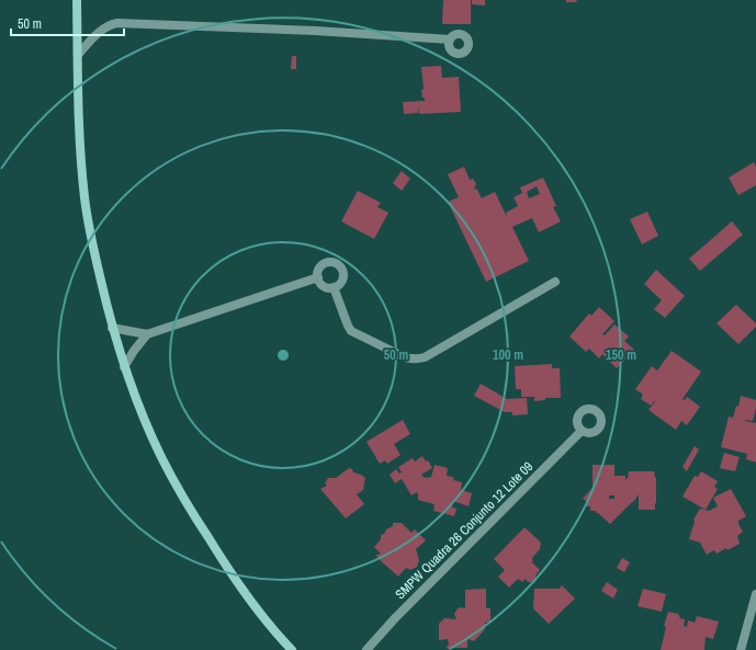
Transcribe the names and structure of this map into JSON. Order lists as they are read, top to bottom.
{
  "streets": {
    "street": ["SMPW Quadra 26 Conjunto 12 Lote 09"]
  },
  "scale_bar": "50 m",
  "rings": ["50 m", "100 m", "150 m"]
}
